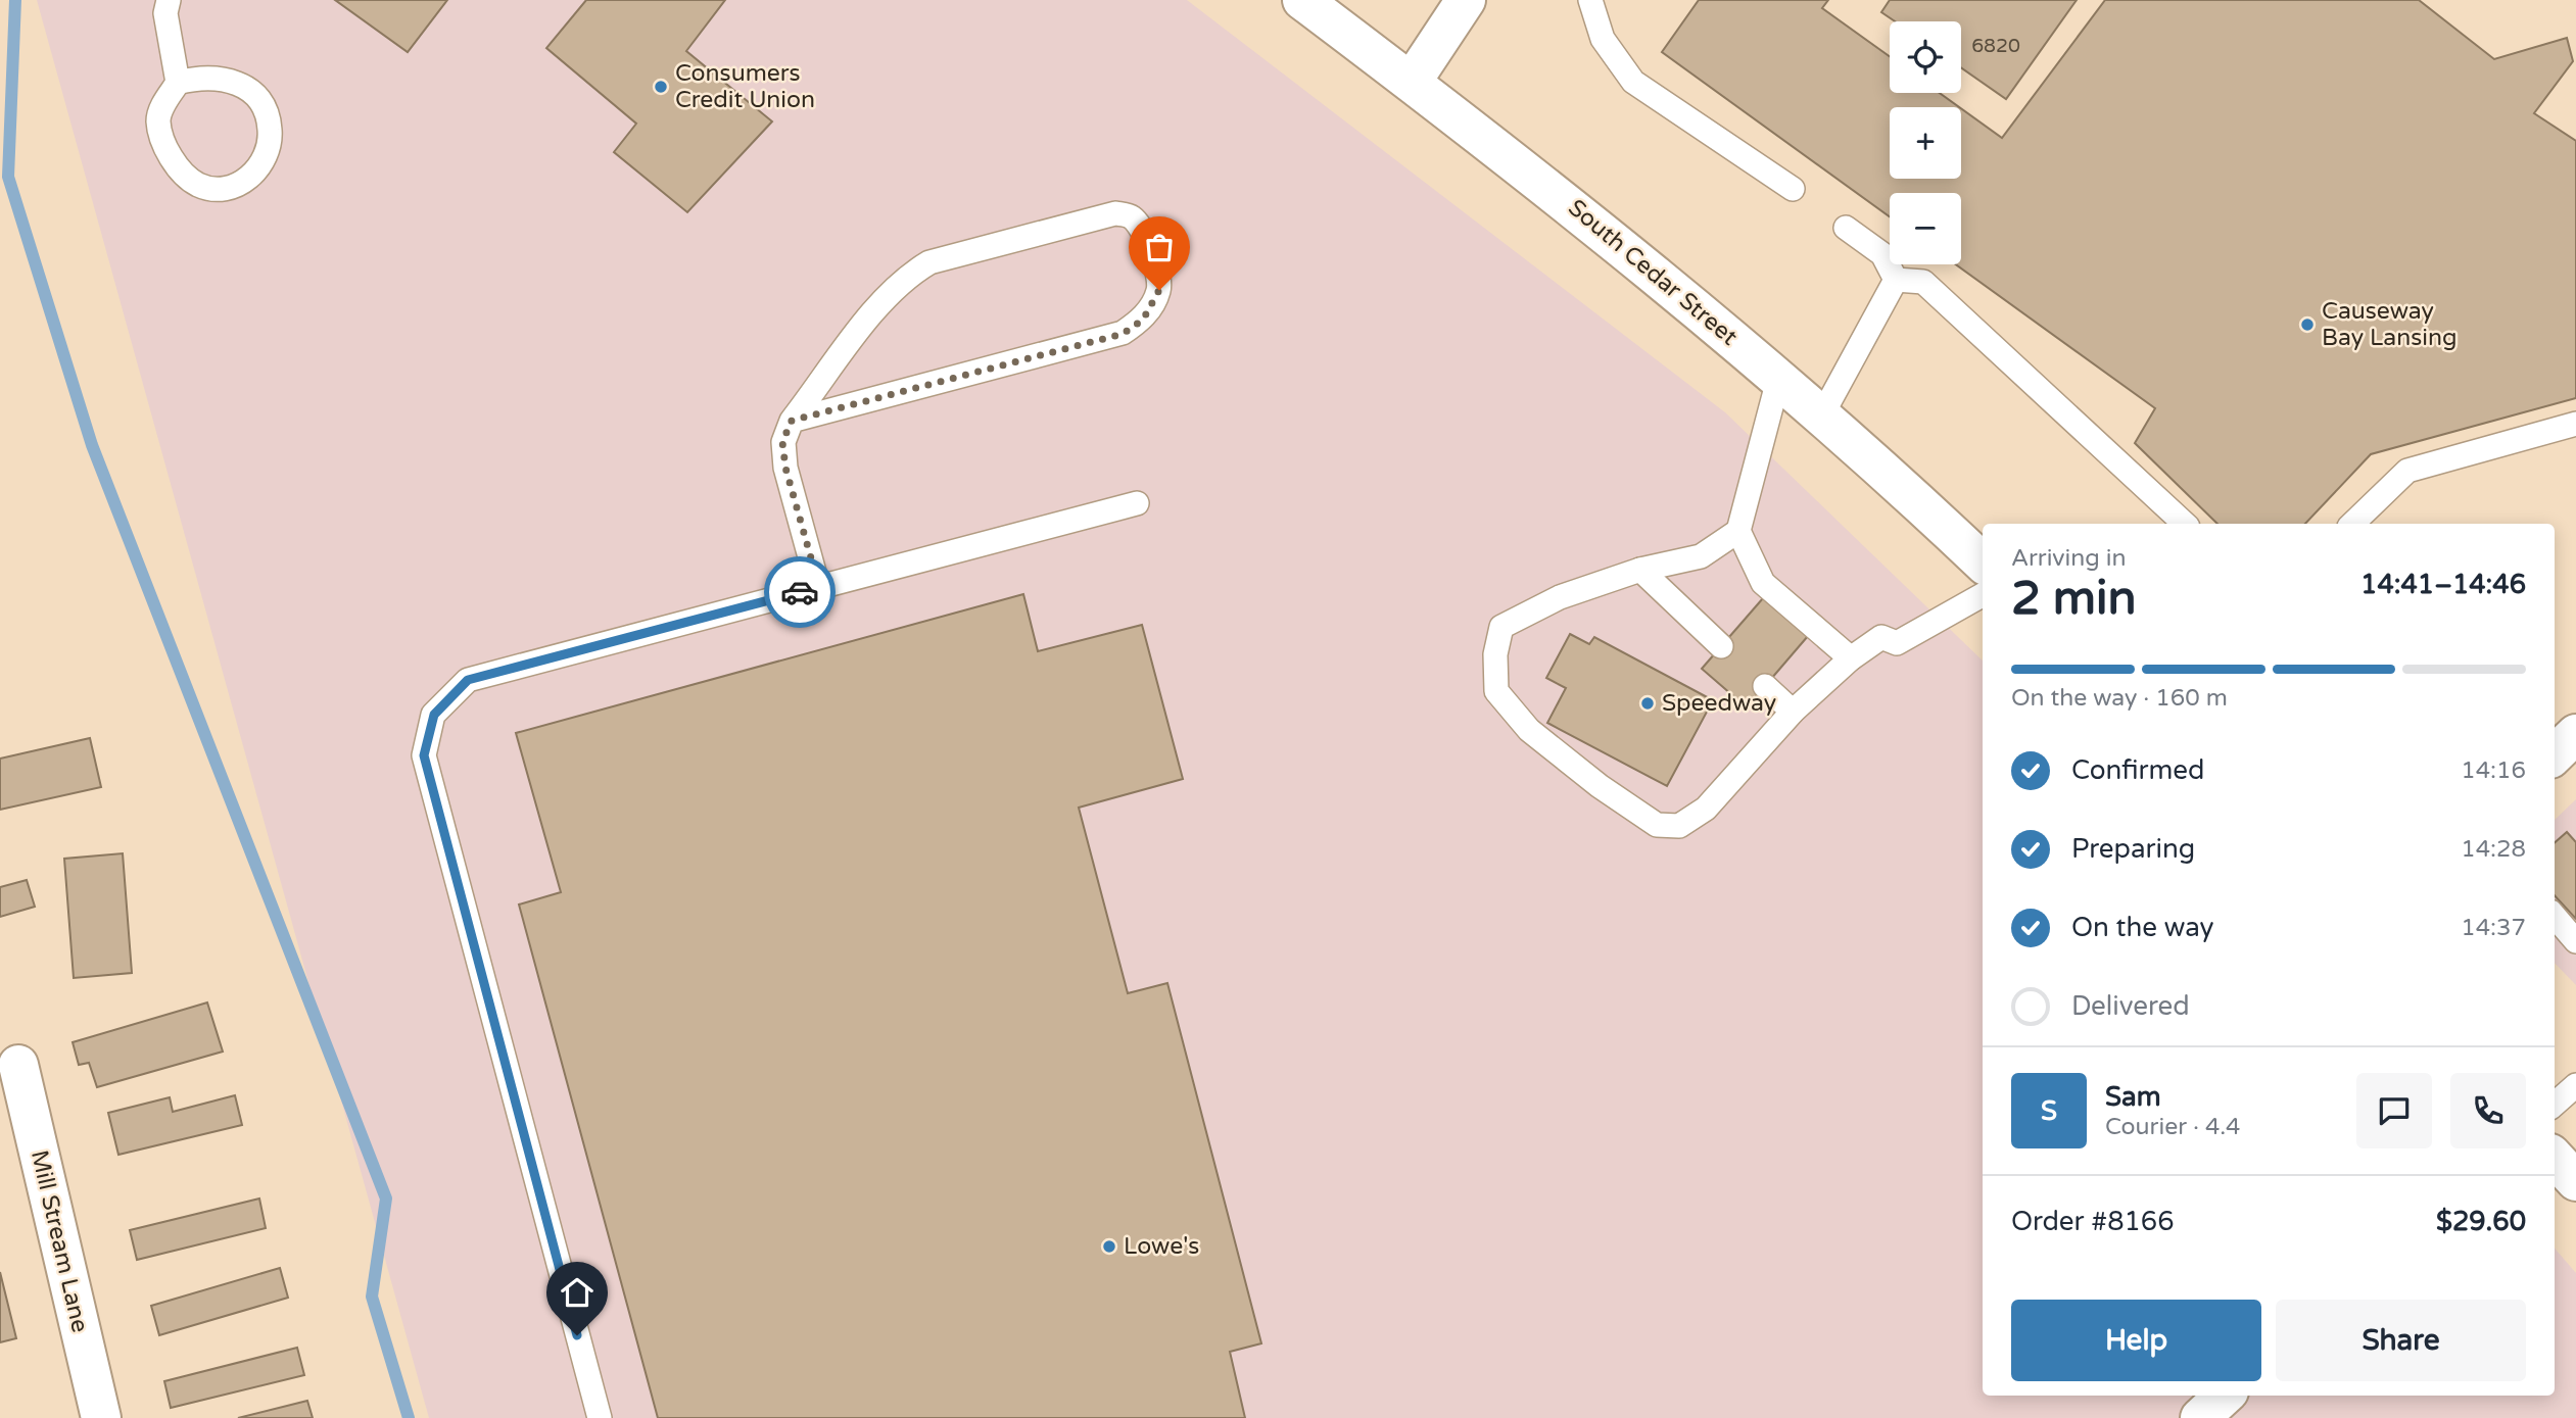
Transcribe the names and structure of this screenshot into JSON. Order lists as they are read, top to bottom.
{
  "streets": {
    "main road": ["South Cedar Street", "Mill Stream Lane"]
  },
  "places": [
    "Consumers Credit Union",
    "Causeway Bay Lansing",
    "Speedway",
    "Lowe's"
  ],
  "house_numbers": ["6820"],
  "page": {
    "map_buttons": ["+", "−"],
    "heading": ["2 min", "Arriving in", "14:41–14:46"],
    "panel": [
      "Sam",
      "Courier · 4.4",
      "Order #8166",
      "$29.60"
    ],
    "bar": "On the way · 160 m",
    "list": [
      ["Confirmed", "14:16"],
      ["Preparing", "14:28"],
      ["On the way", "14:37"],
      "Delivered"
    ],
    "round": "S",
    "buttons": ["Help", "Share"]
  }
}
